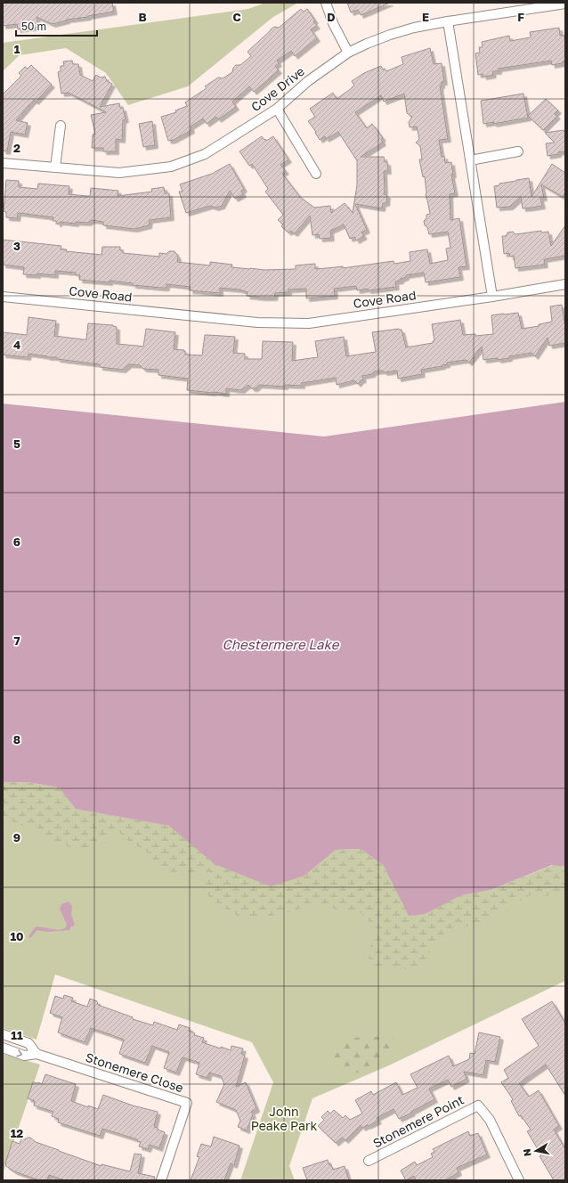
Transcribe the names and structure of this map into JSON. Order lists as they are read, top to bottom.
{
  "streets": {
    "street": [
      "Cove Drive",
      "Cove Road",
      "Stonemere Close",
      "Stonemere Point"
    ]
  },
  "water": ["Chestermere Lake"],
  "parks": ["John Peake Park"],
  "scale_bar": "50 m",
  "north": "left",
  "grid": {
    "columns": [
      "B",
      "C",
      "D",
      "E",
      "F"
    ],
    "rows": [
      "1",
      "2",
      "3",
      "4",
      "5",
      "6",
      "7",
      "8",
      "9",
      "10",
      "11",
      "12"
    ]
  }
}
